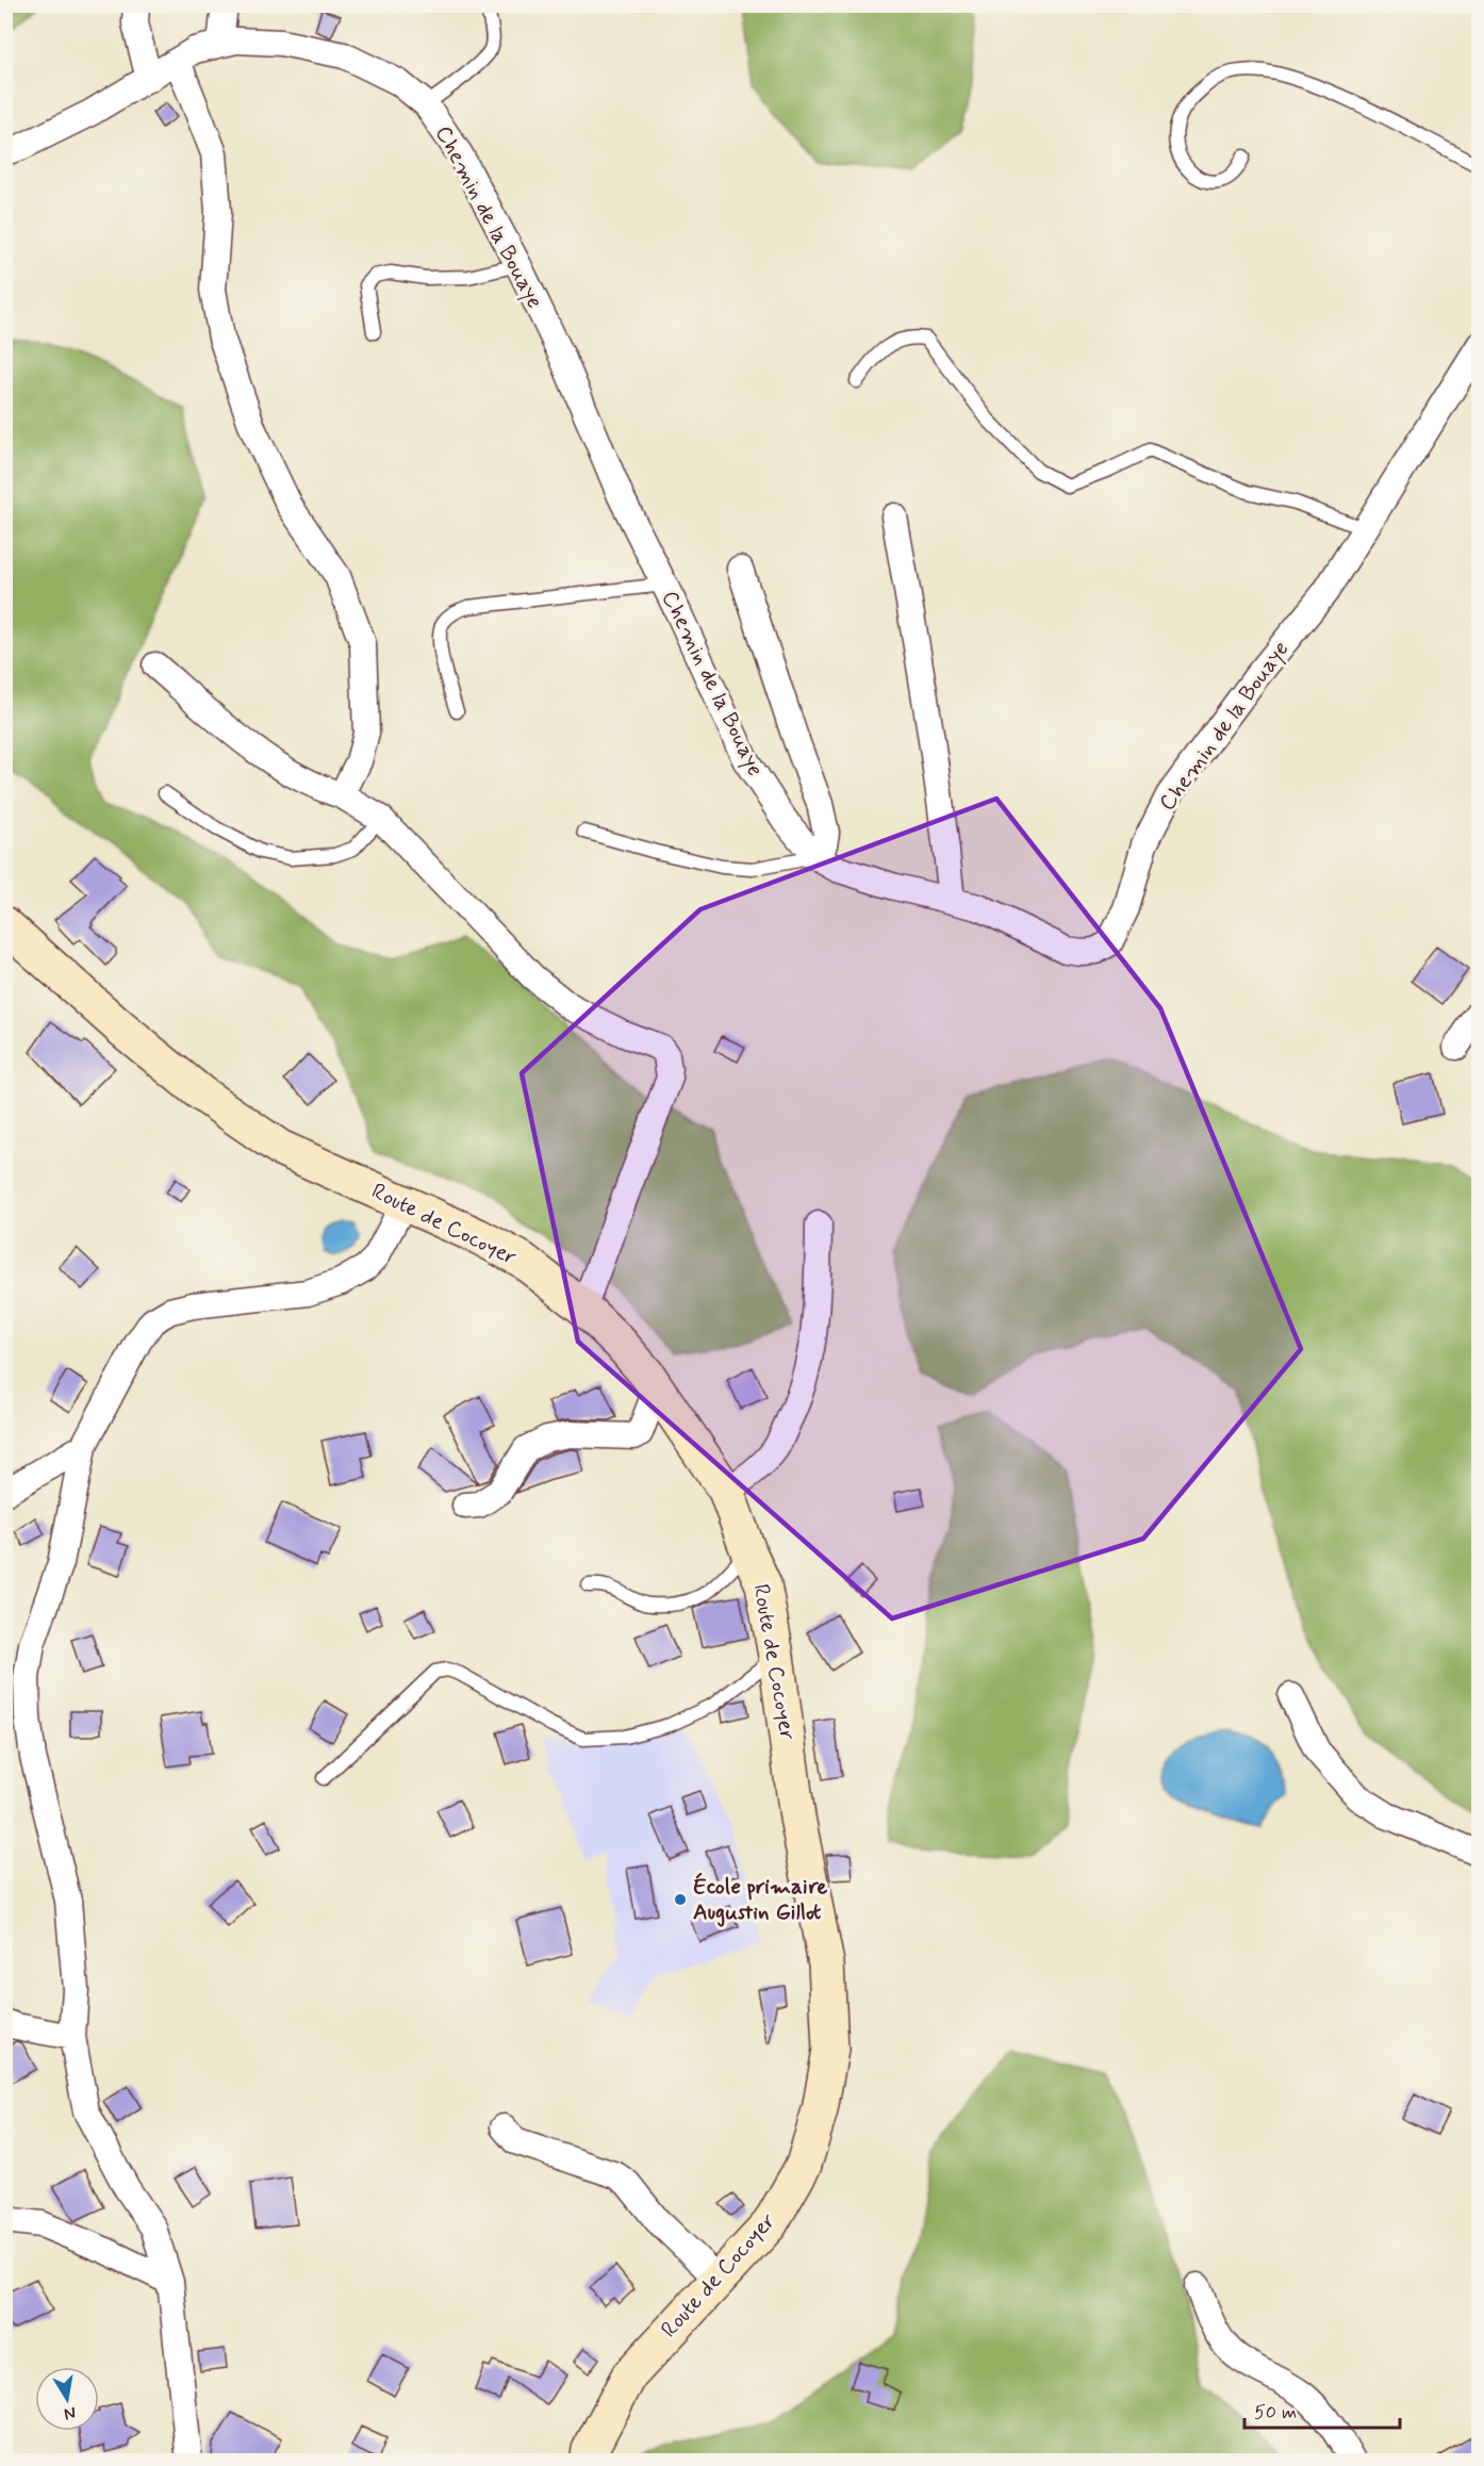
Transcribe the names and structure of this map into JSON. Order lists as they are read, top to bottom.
{
  "streets": {
    "main road": ["Route de Cocoyer"],
    "street": ["Chemin de la Bouaye"]
  },
  "places": ["École primaire Augustin Gillot"],
  "scale_bar": "50 m",
  "north": "bottom"
}
